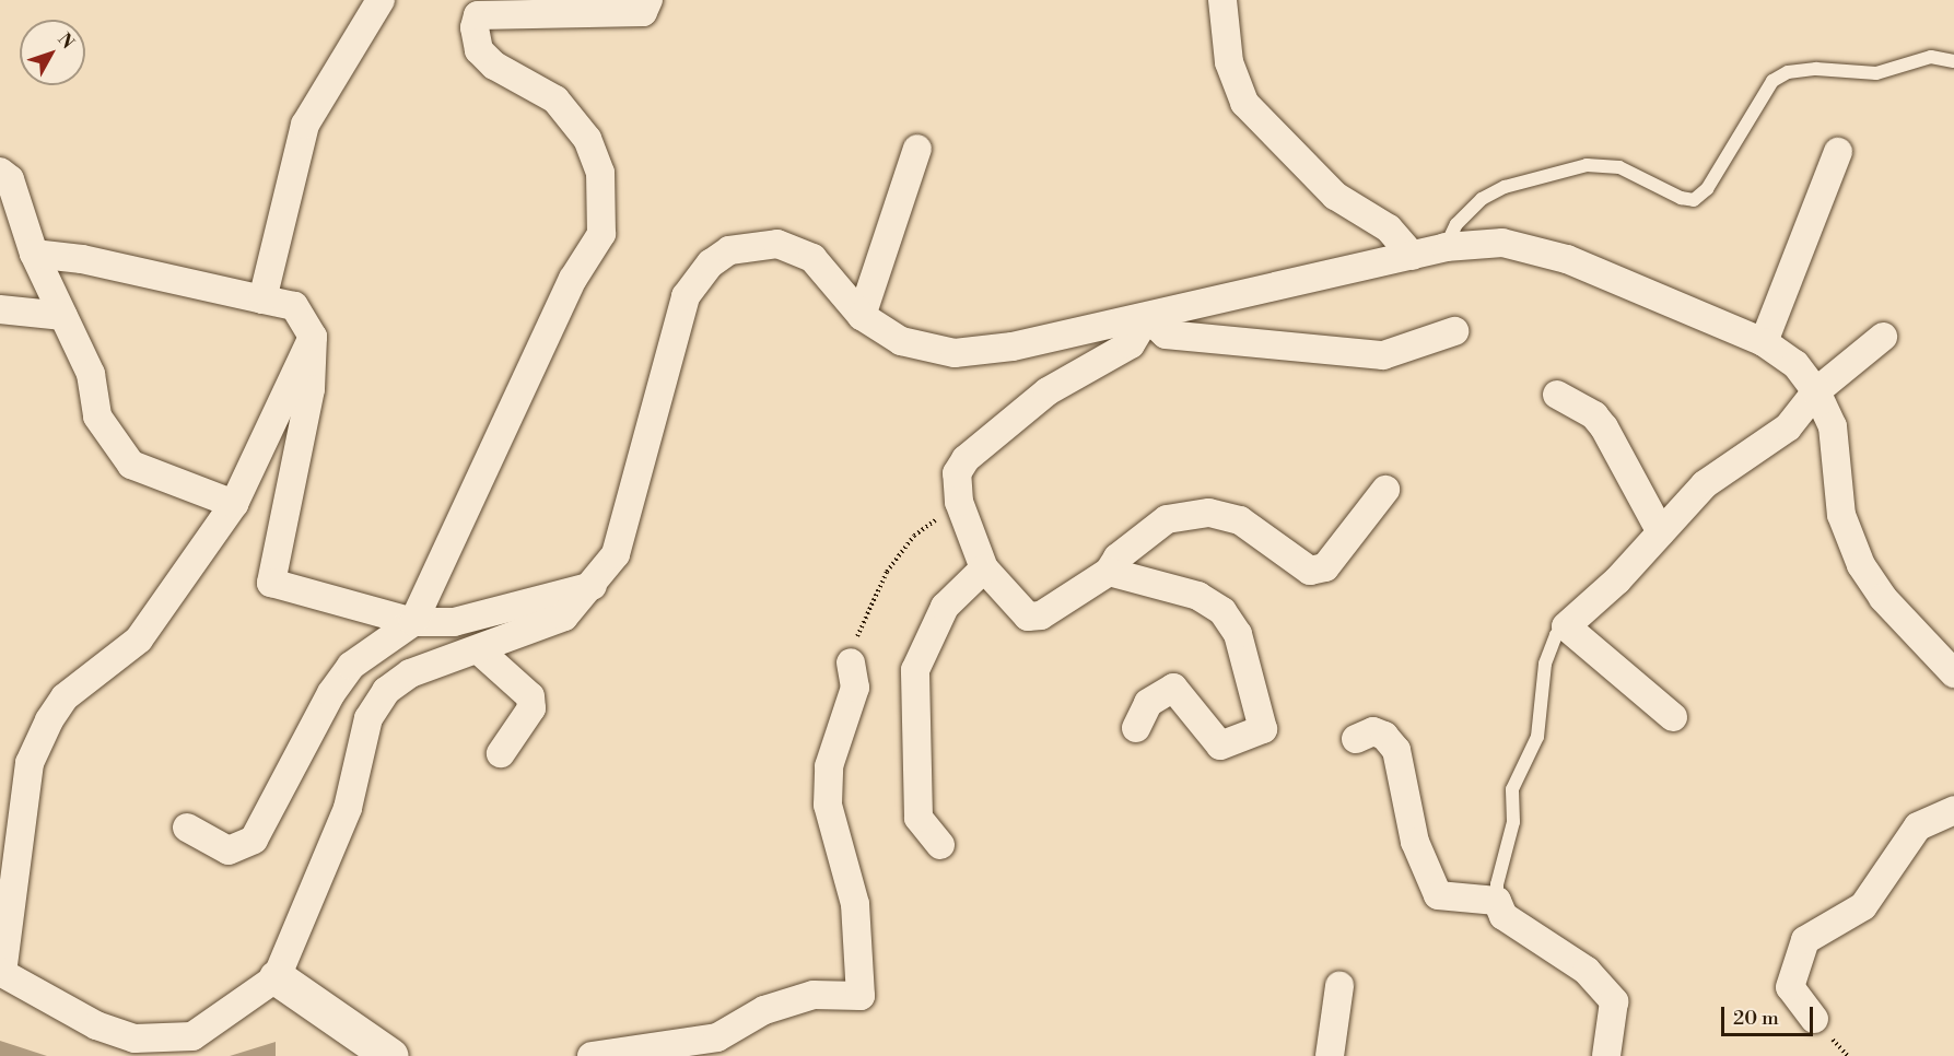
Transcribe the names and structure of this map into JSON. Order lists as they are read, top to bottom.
{
  "scale_bar": "20 m",
  "north": "top right"
}
